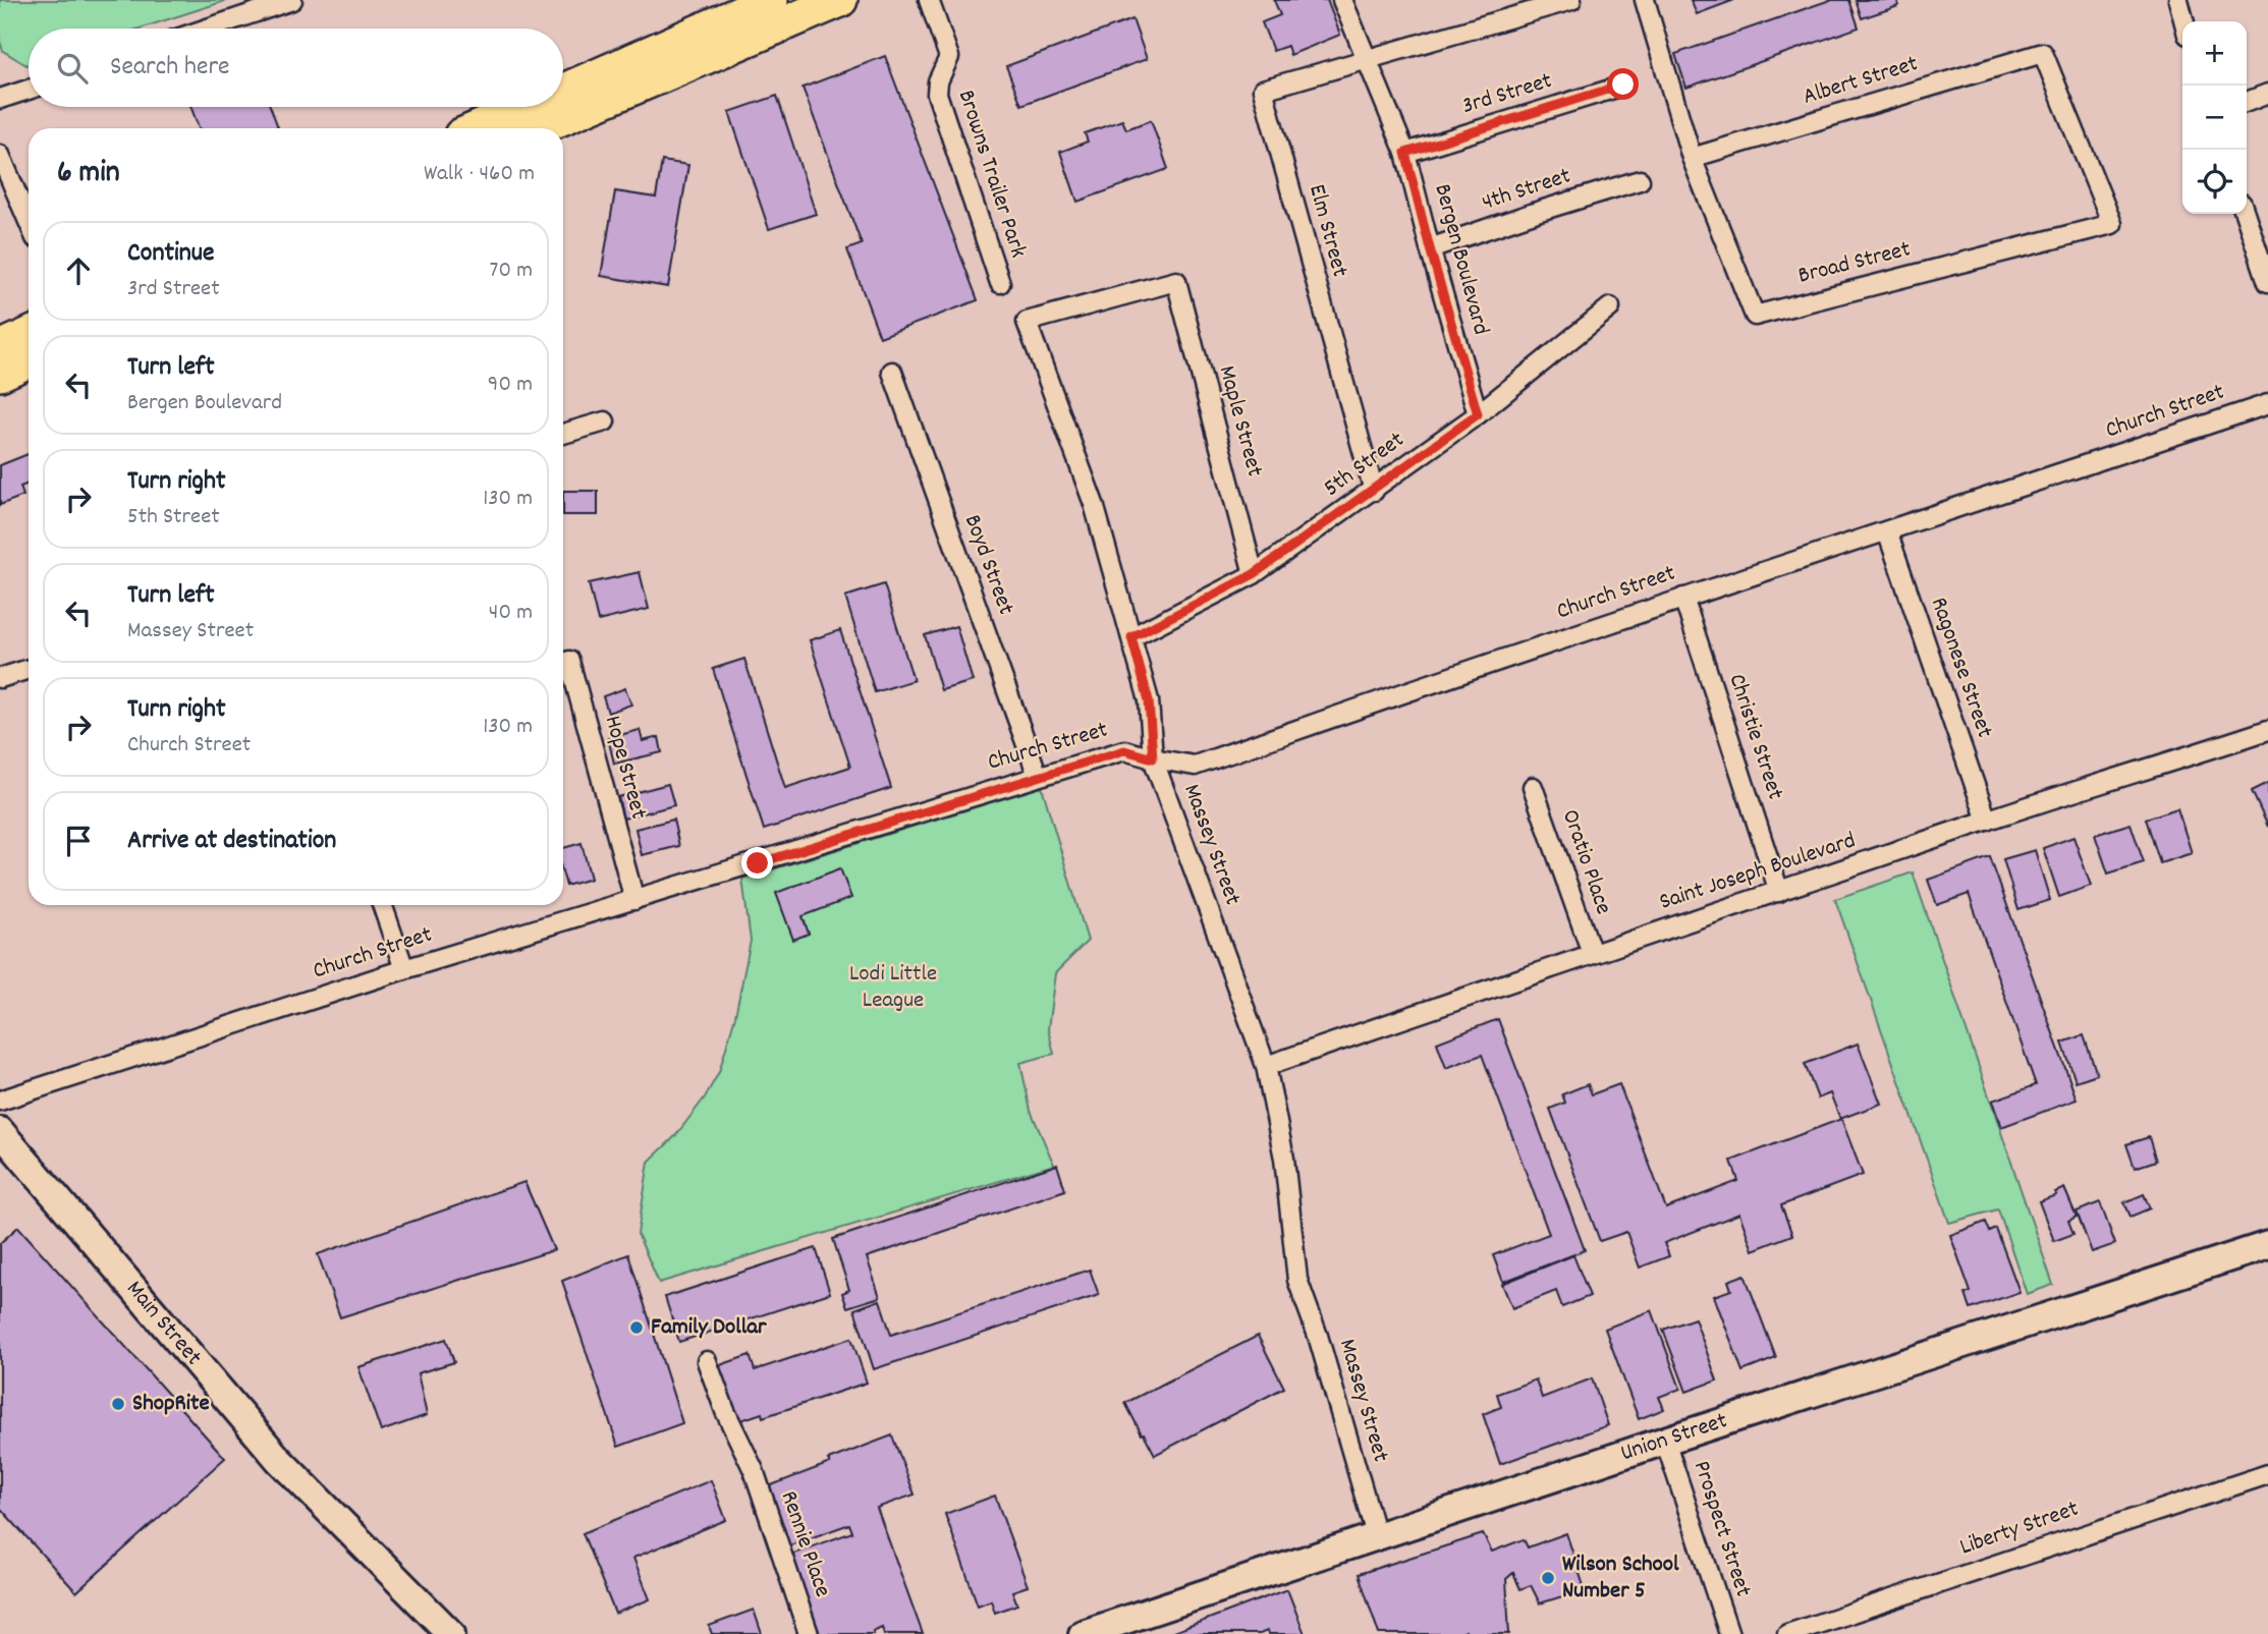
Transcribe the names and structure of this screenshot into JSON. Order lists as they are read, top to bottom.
{
  "streets": {
    "street": [
      "Albert Street",
      "3rd Street",
      "Browns Trailer Park",
      "4th Street",
      "Elm Street",
      "Bergen Boulevard",
      "Broad Street",
      "Church Street",
      "Maple Street",
      "5th Street",
      "Boyd Street",
      "Ragonese Street",
      "Christie Street",
      "Hope Street",
      "Massey Street",
      "Oratio Place",
      "Saint Joseph Boulevard",
      "Main Street",
      "Union Street",
      "Prospect Street",
      "Liberty Street",
      "Rennie Place"
    ]
  },
  "crossings": [
    ["Albert Street", "Broad Street"],
    ["3rd Street", "Bergen Boulevard"],
    ["4th Street", "Bergen Boulevard"],
    ["Elm Street", "Bergen Boulevard"],
    ["Elm Street", "5th Street"],
    ["Bergen Boulevard", "5th Street"],
    ["Church Street", "Boyd Street"],
    ["Church Street", "Ragonese Street"],
    ["Church Street", "Christie Street"],
    ["Church Street", "Hope Street"],
    ["Church Street", "Massey Street"],
    ["Maple Street", "5th Street"],
    ["Maple Street", "Massey Street"],
    ["5th Street", "Massey Street"],
    ["Ragonese Street", "Saint Joseph Boulevard"],
    ["Christie Street", "Saint Joseph Boulevard"],
    ["Massey Street", "Saint Joseph Boulevard"],
    ["Massey Street", "Union Street"],
    ["Oratio Place", "Saint Joseph Boulevard"],
    ["Union Street", "Prospect Street"]
  ],
  "parks": ["Lodi Little League"],
  "places": ["Family Dollar", "ShopRite", "Wilson School Number 5"],
  "page": {
    "map_buttons": ["+", "−"],
    "search": "Search here",
    "heading": ["6 min", "Walk · 460 m"],
    "list": [
      ["Continue", "3rd Street", "70 m"],
      ["Turn left", "Bergen Boulevard", "90 m"],
      ["Turn right", "5th Street", "130 m"],
      ["Turn left", "Massey Street", "40 m"],
      ["Turn right", "Church Street", "130 m"],
      "Arrive at destination"
    ]
  }
}
